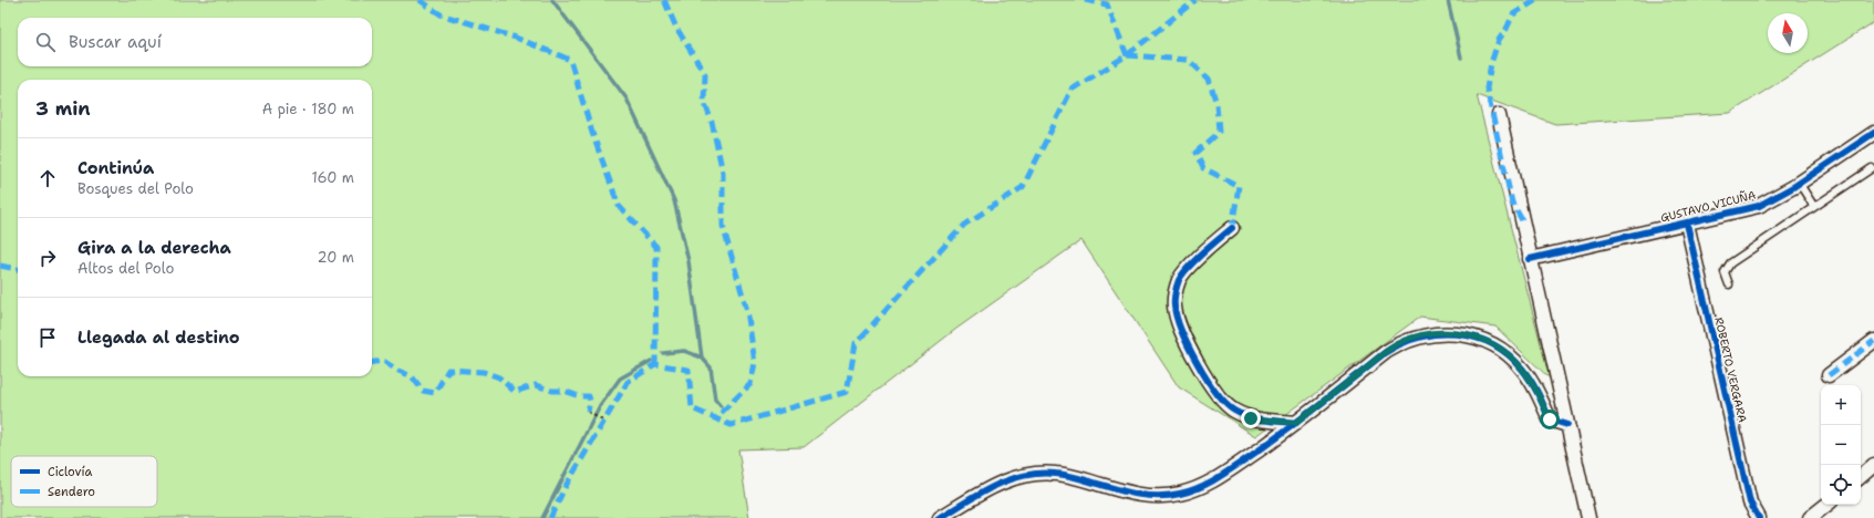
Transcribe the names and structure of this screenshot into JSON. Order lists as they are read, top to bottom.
{
  "streets": {
    "street": ["GUSTAVO VICUÑA", "ROBERTO VERGARA"]
  },
  "crossings": [
    ["GUSTAVO VICUÑA", "ROBERTO VERGARA"]
  ],
  "legend": ["Ciclovía", "Sendero"],
  "north": "top",
  "page": {
    "search": "Buscar aquí",
    "heading": ["3 min", "A pie · 180 m"],
    "list": [
      ["Continúa", "Bosques del Polo", "160 m"],
      ["Gira a la derecha", "Altos del Polo", "20 m"],
      "Llegada al destino"
    ],
    "map_buttons": ["+", "−"]
  }
}
